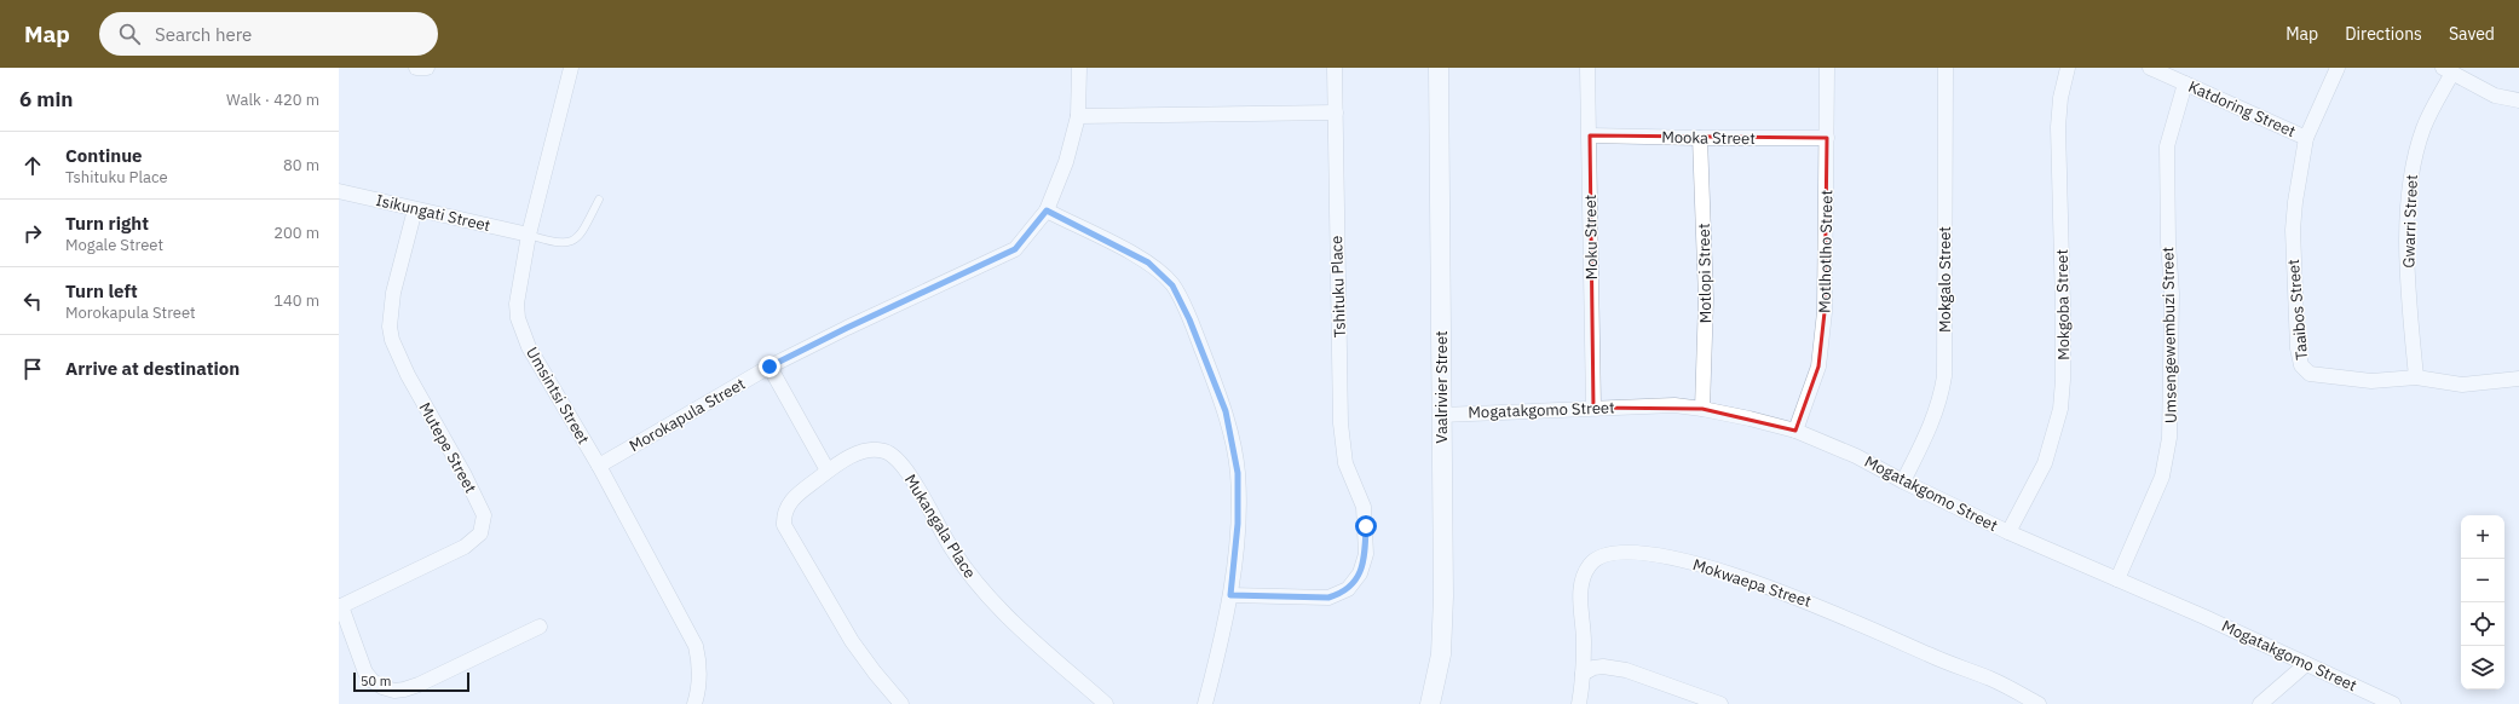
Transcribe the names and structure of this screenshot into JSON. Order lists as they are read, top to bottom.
{
  "streets": {
    "street": [
      "Katdoring Street",
      "Mooka Street",
      "Isikungati Street",
      "Gwarri Street",
      "Moku Street",
      "Motlhotlho Street",
      "Motlopi Street",
      "Mokgalo Street",
      "Tshituku Place",
      "Mokgoba Street",
      "Taaibos Street",
      "Umsengewembuzi Street",
      "Vaalrivier Street",
      "Umsintsi Street",
      "Mogatakgomo Street",
      "Morokapula Street",
      "Mutepe Street",
      "Mukangala Place",
      "Mokwaepa Street"
    ]
  },
  "crossings": [
    ["Katdoring Street", "Taaibos Street"],
    ["Katdoring Street", "Umsengewembuzi Street"],
    ["Mooka Street", "Moku Street"],
    ["Mooka Street", "Motlhotlho Street"],
    ["Mooka Street", "Motlopi Street"],
    ["Isikungati Street", "Umsintsi Street"],
    ["Isikungati Street", "Mutepe Street"],
    ["Gwarri Street", "Taaibos Street"],
    ["Moku Street", "Mogatakgomo Street"],
    ["Motlhotlho Street", "Mogatakgomo Street"],
    ["Motlopi Street", "Mogatakgomo Street"],
    ["Mokgalo Street", "Mogatakgomo Street"],
    ["Mokgoba Street", "Mogatakgomo Street"],
    ["Umsengewembuzi Street", "Mogatakgomo Street"],
    ["Vaalrivier Street", "Mogatakgomo Street"],
    ["Umsintsi Street", "Morokapula Street"]
  ],
  "scale_bar": "50 m",
  "page": {
    "header": "Map",
    "search": "Search here",
    "nav": ["Map", "Directions", "Saved"],
    "heading": ["6 min", "Walk · 420 m"],
    "list": [
      ["Continue", "Tshituku Place", "80 m"],
      ["Turn right", "Mogale Street", "200 m"],
      ["Turn left", "Morokapula Street", "140 m"],
      "Arrive at destination"
    ],
    "map_buttons": ["+", "−"],
    "scale": "50 m"
  }
}
